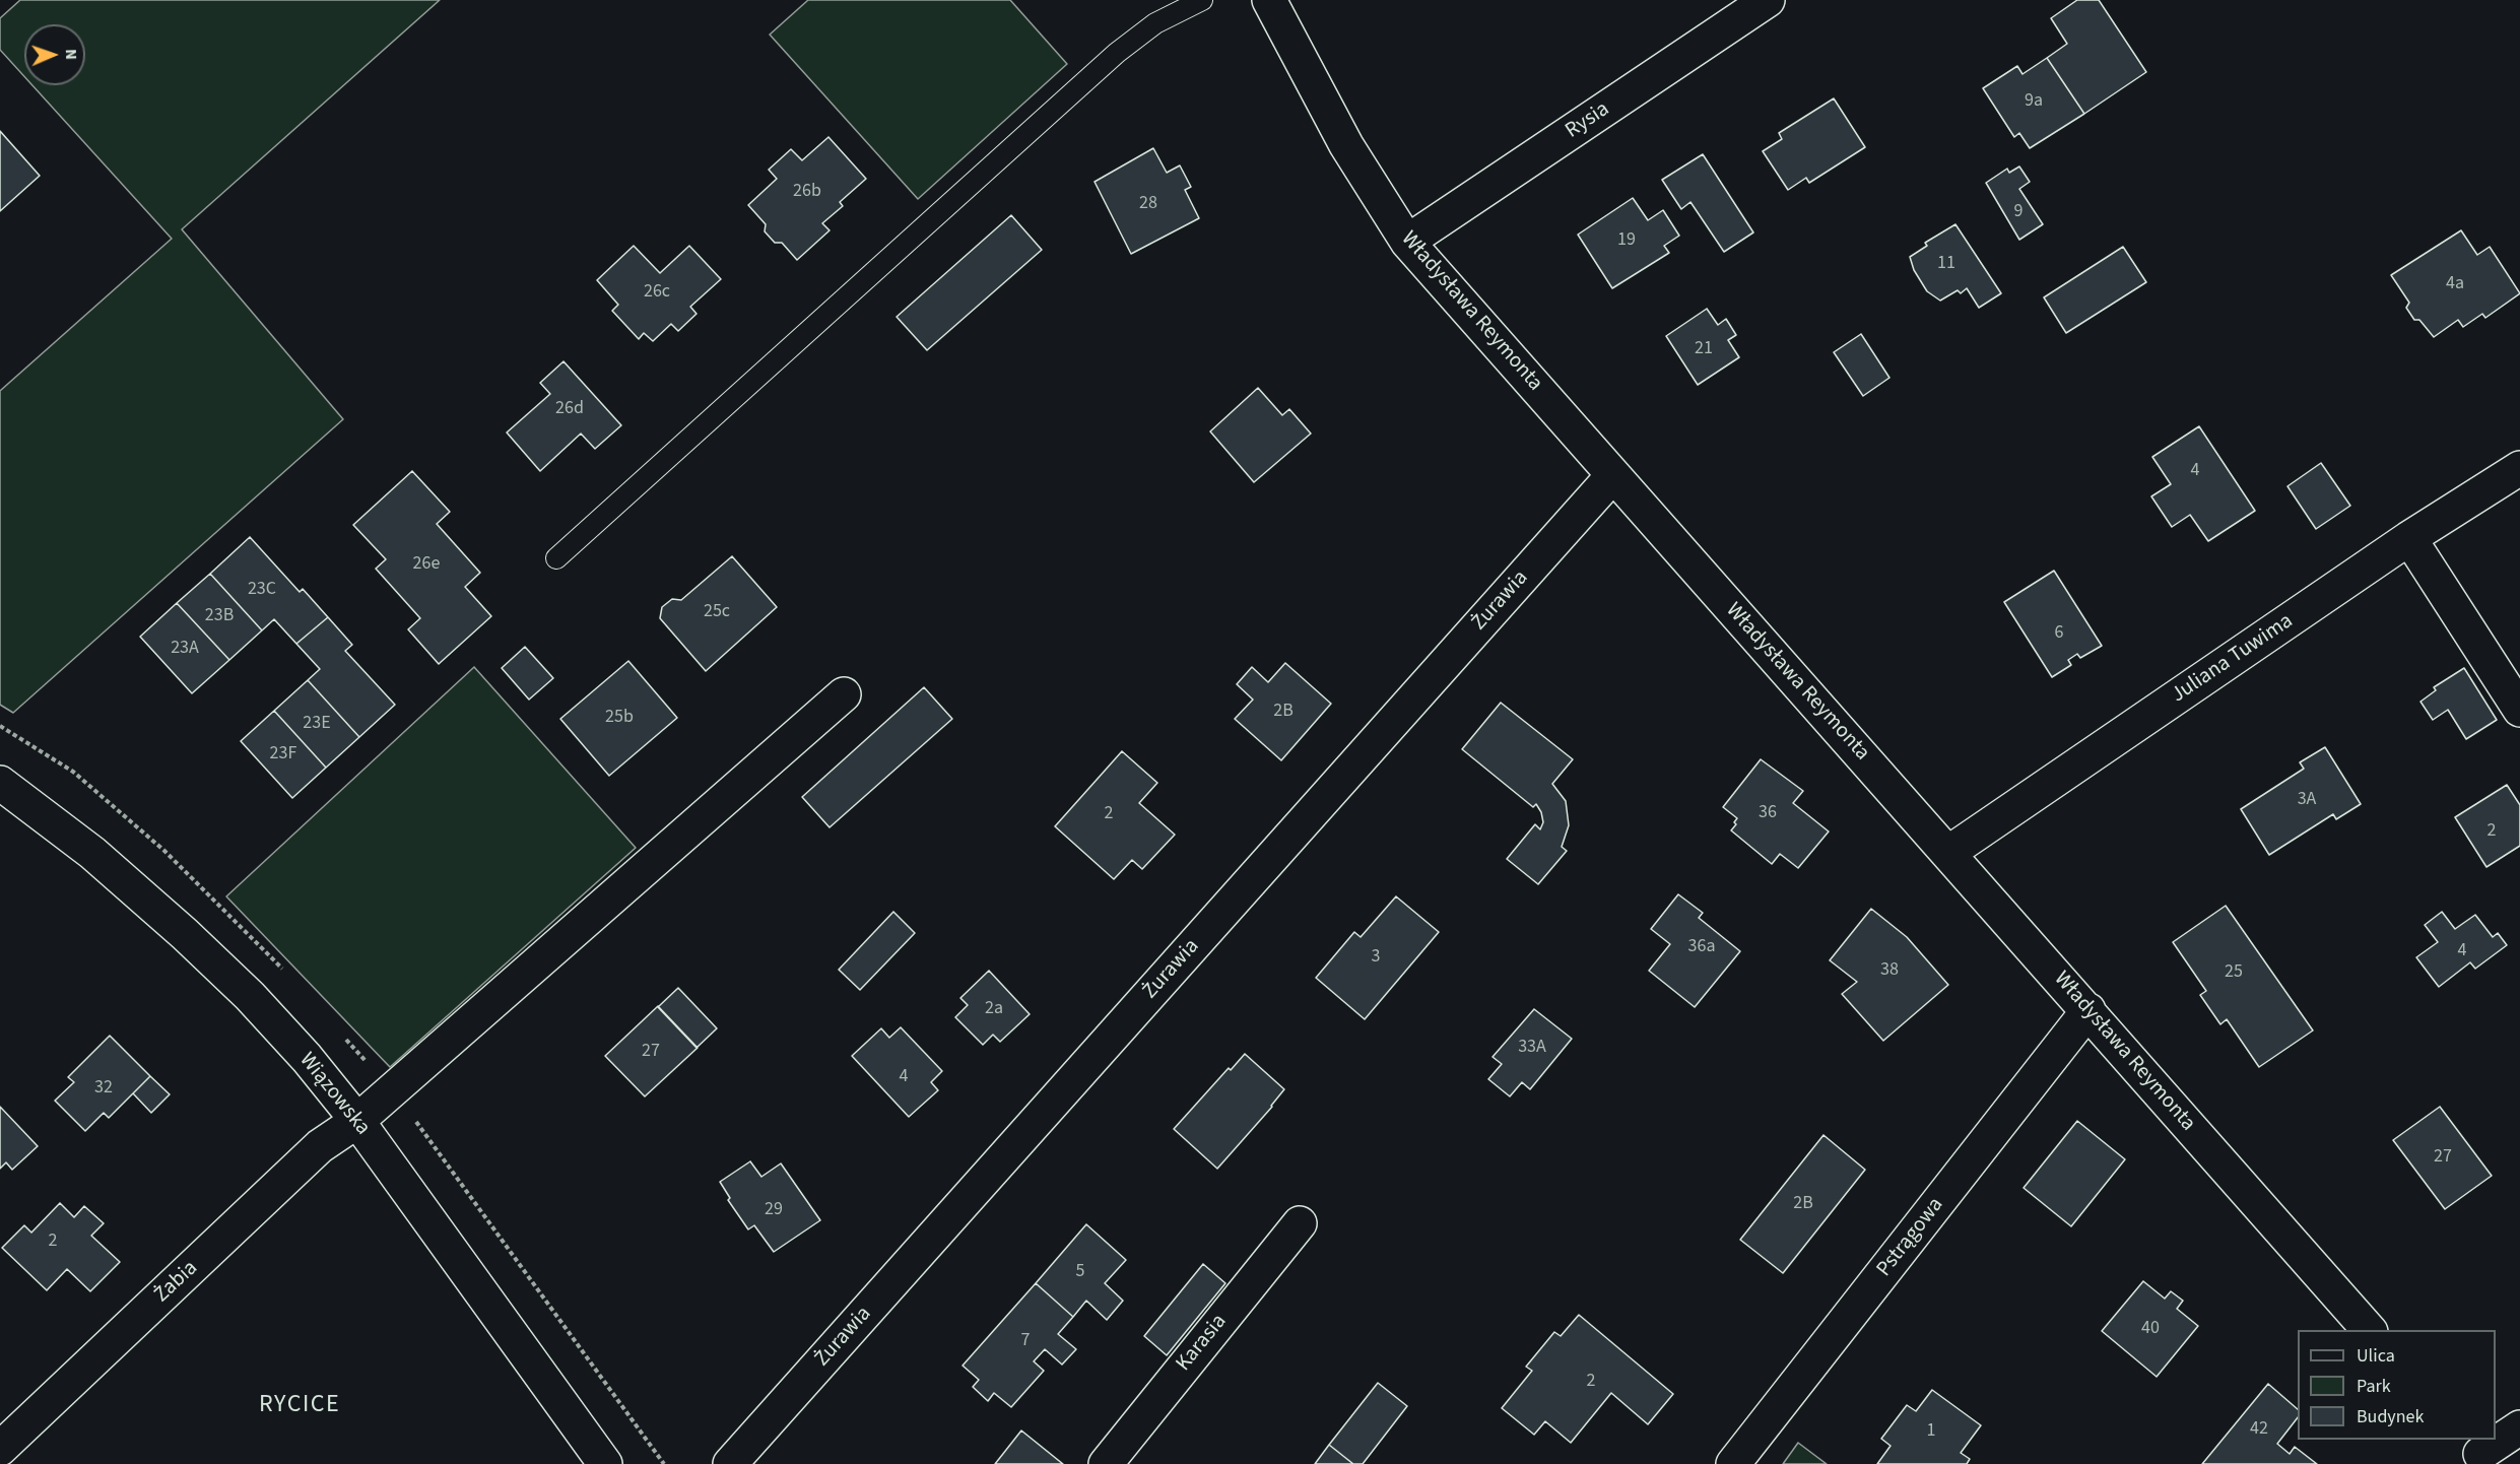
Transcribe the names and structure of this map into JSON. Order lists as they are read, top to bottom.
{
  "streets": {
    "street": [
      "Rysia",
      "Władysława Reymonta",
      "Żurawia",
      "Juliana Tuwima",
      "Wiązowska",
      "Pstrągowa",
      "Żabia",
      "Karasia"
    ]
  },
  "crossings": [
    ["Rysia", "Władysława Reymonta"],
    ["Władysława Reymonta", "Żurawia"],
    ["Władysława Reymonta", "Juliana Tuwima"],
    ["Władysława Reymonta", "Pstrągowa"],
    ["Wiązowska", "Żabia"]
  ],
  "districts": ["RYCICE"],
  "house_numbers": [
    "9a",
    "26b",
    "28",
    "9",
    "19",
    "11",
    "4a",
    "26c",
    "21",
    "26d",
    "4",
    "26e",
    "23C",
    "25c",
    "23B",
    "6",
    "23A",
    "2B",
    "25b",
    "23E",
    "23F",
    "3A",
    "36",
    "2",
    "2",
    "36a",
    "4",
    "3",
    "38",
    "25",
    "2a",
    "33A",
    "27",
    "4",
    "32",
    "27",
    "2B",
    "29",
    "2",
    "5",
    "40",
    "7",
    "2",
    "42",
    "1"
  ],
  "legend": ["Ulica", "Park", "Budynek"],
  "north": "right"
}
